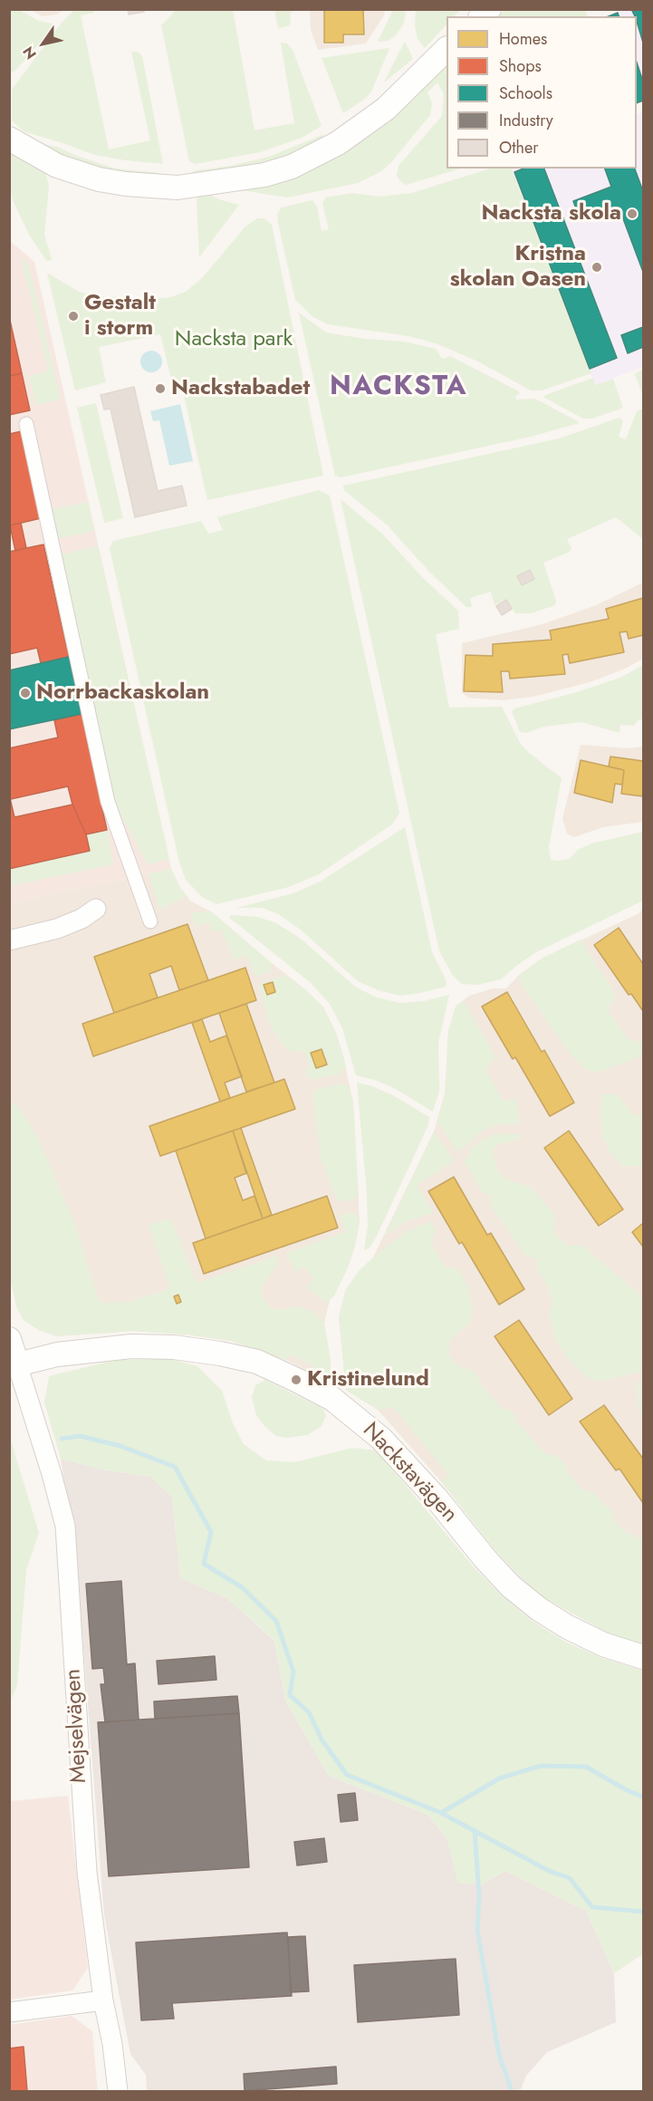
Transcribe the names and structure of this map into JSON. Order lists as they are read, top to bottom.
{
  "streets": {
    "street": ["Nackstavägen", "Mejselvägen"]
  },
  "crossings": [
    ["Nackstavägen", "Mejselvägen"]
  ],
  "districts": ["NACKSTA"],
  "parks": ["Nacksta park"],
  "places": [
    "Nacksta skola",
    "Kristna skolan Oasen",
    "Gestalt i storm",
    "Nackstabadet",
    "Norrbackaskolan",
    "Kristinelund"
  ],
  "legend": [
    "Homes",
    "Shops",
    "Schools",
    "Industry",
    "Other"
  ],
  "north": "bottom left"
}
